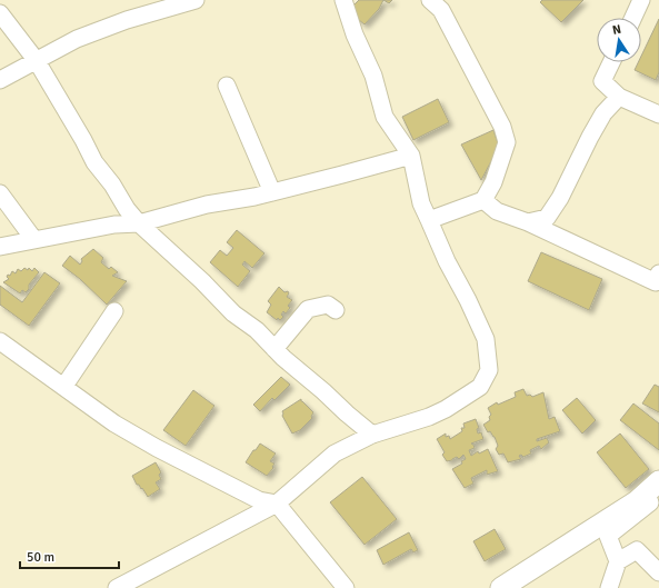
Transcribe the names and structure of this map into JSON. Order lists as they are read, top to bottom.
{
  "scale_bar": "50 m",
  "north": "top"
}
